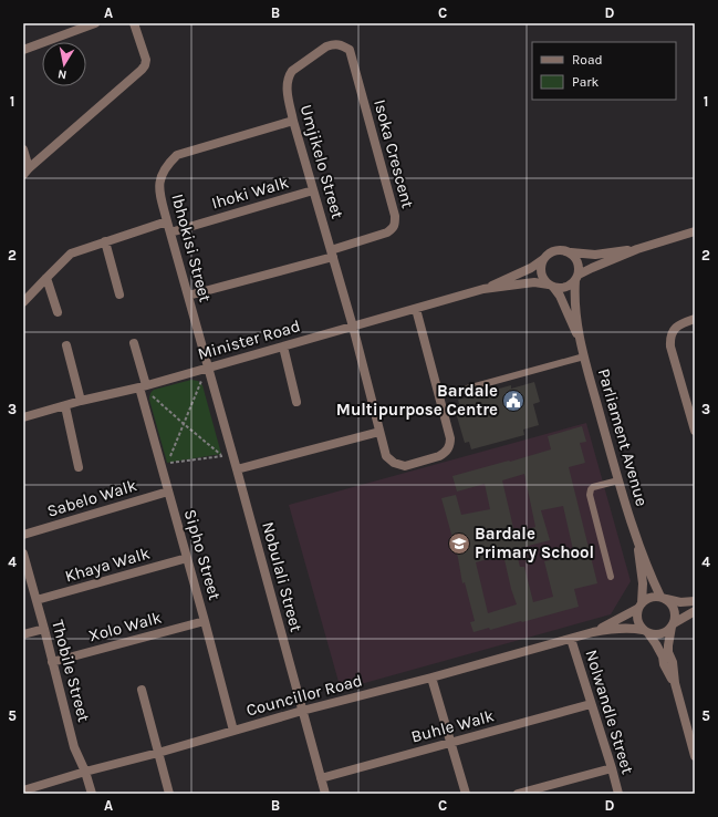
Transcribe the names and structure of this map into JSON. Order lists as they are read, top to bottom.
{
  "streets": {
    "street": [
      "Isoka Crescent",
      "Umjikelo Street",
      "Ihoki Walk",
      "Ibhokisi Street",
      "Minister Road",
      "Parliament Avenue",
      "Sabelo Walk",
      "Sipho Street",
      "Khaya Walk",
      "Nobulali Street",
      "Xolo Walk",
      "Thobile Street",
      "Councillor Road",
      "Nolwandle Street",
      "Buhle Walk"
    ]
  },
  "crossings": [
    ["Isoka Crescent", "Umjikelo Street"],
    ["Umjikelo Street", "Ihoki Walk"],
    ["Umjikelo Street", "Ibhokisi Street"],
    ["Umjikelo Street", "Minister Road"],
    ["Ihoki Walk", "Ibhokisi Street"],
    ["Ibhokisi Street", "Minister Road"],
    ["Ibhokisi Street", "Nobulali Street"],
    ["Minister Road", "Parliament Avenue"],
    ["Minister Road", "Sipho Street"],
    ["Minister Road", "Nobulali Street"],
    ["Parliament Avenue", "Councillor Road"],
    ["Sabelo Walk", "Sipho Street"],
    ["Sipho Street", "Khaya Walk"],
    ["Sipho Street", "Xolo Walk"],
    ["Sipho Street", "Councillor Road"],
    ["Khaya Walk", "Thobile Street"],
    ["Nobulali Street", "Councillor Road"],
    ["Nobulali Street", "Buhle Walk"],
    ["Xolo Walk", "Thobile Street"],
    ["Thobile Street", "Councillor Road"],
    ["Councillor Road", "Nolwandle Street"],
    ["Nolwandle Street", "Buhle Walk"]
  ],
  "places": {
    "public building": ["Bardale Multipurpose Centre"],
    "school or university": ["Bardale Primary School"]
  },
  "legend": ["Road", "Park"],
  "north": "bottom",
  "grid": {
    "columns": [
      "A",
      "B",
      "C",
      "D"
    ],
    "rows": [
      "1",
      "2",
      "3",
      "4",
      "5"
    ]
  }
}
